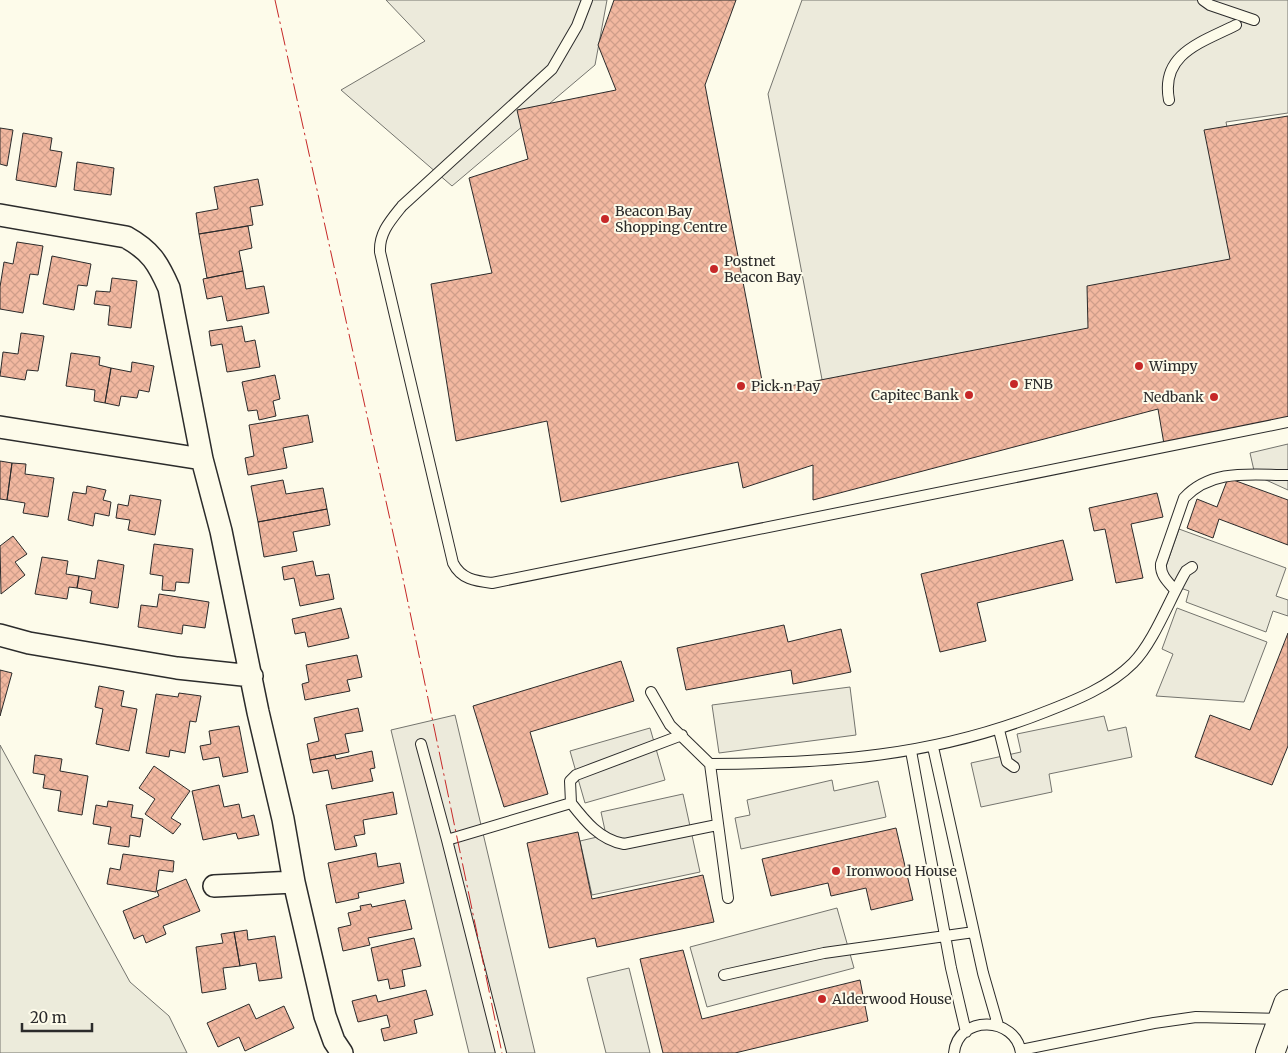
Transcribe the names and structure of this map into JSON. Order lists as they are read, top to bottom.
{
  "places": [
    "Beacon Bay Shopping Centre",
    "Postnet Beacon Bay",
    "Wimpy",
    "FNB",
    "Pick n Pay",
    "Capitec Bank",
    "Nedbank",
    "Ironwood House",
    "Alderwood House"
  ],
  "scale_bar": "20 m"
}
